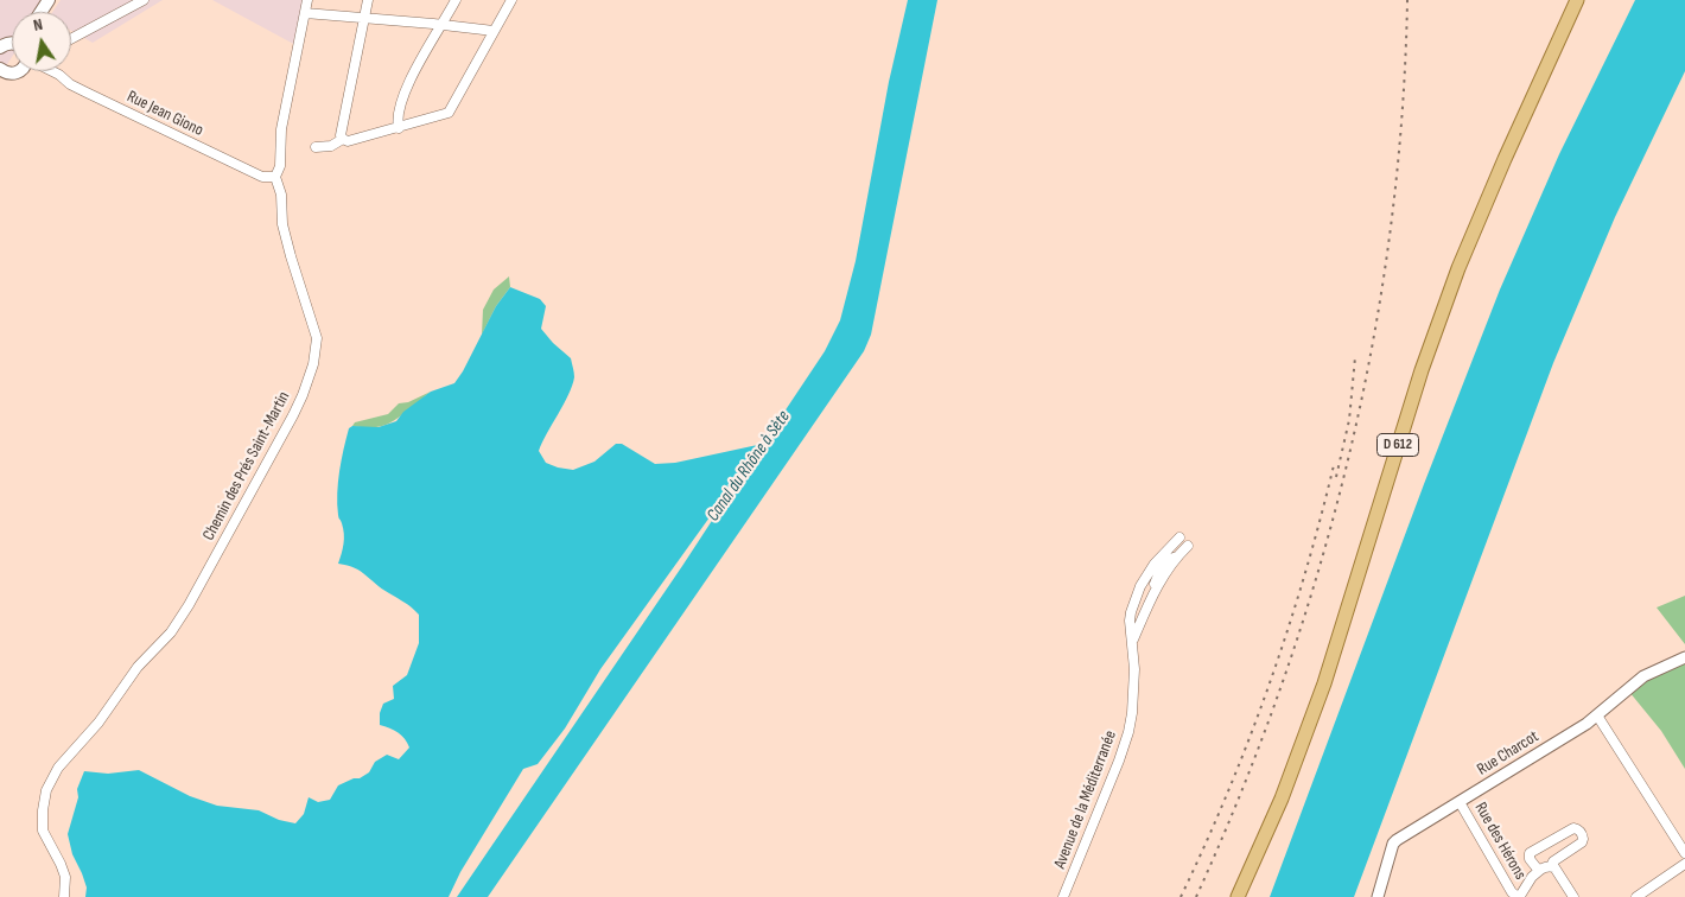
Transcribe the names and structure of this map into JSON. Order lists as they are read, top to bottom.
{
  "streets": {
    "main road": ["D 612"],
    "street": [
      "Rue Jean Giono",
      "Chemin des Prés Saint-Martin",
      "Rue Charcot",
      "Avenue de la Méditerranée",
      "Rue des Hérons"
    ]
  },
  "crossings": [
    ["Rue Jean Giono", "Chemin des Prés Saint-Martin"],
    ["Rue Charcot", "Rue des Hérons"]
  ],
  "water": ["Canal du Rhône à Sète"],
  "north": "top"
}
